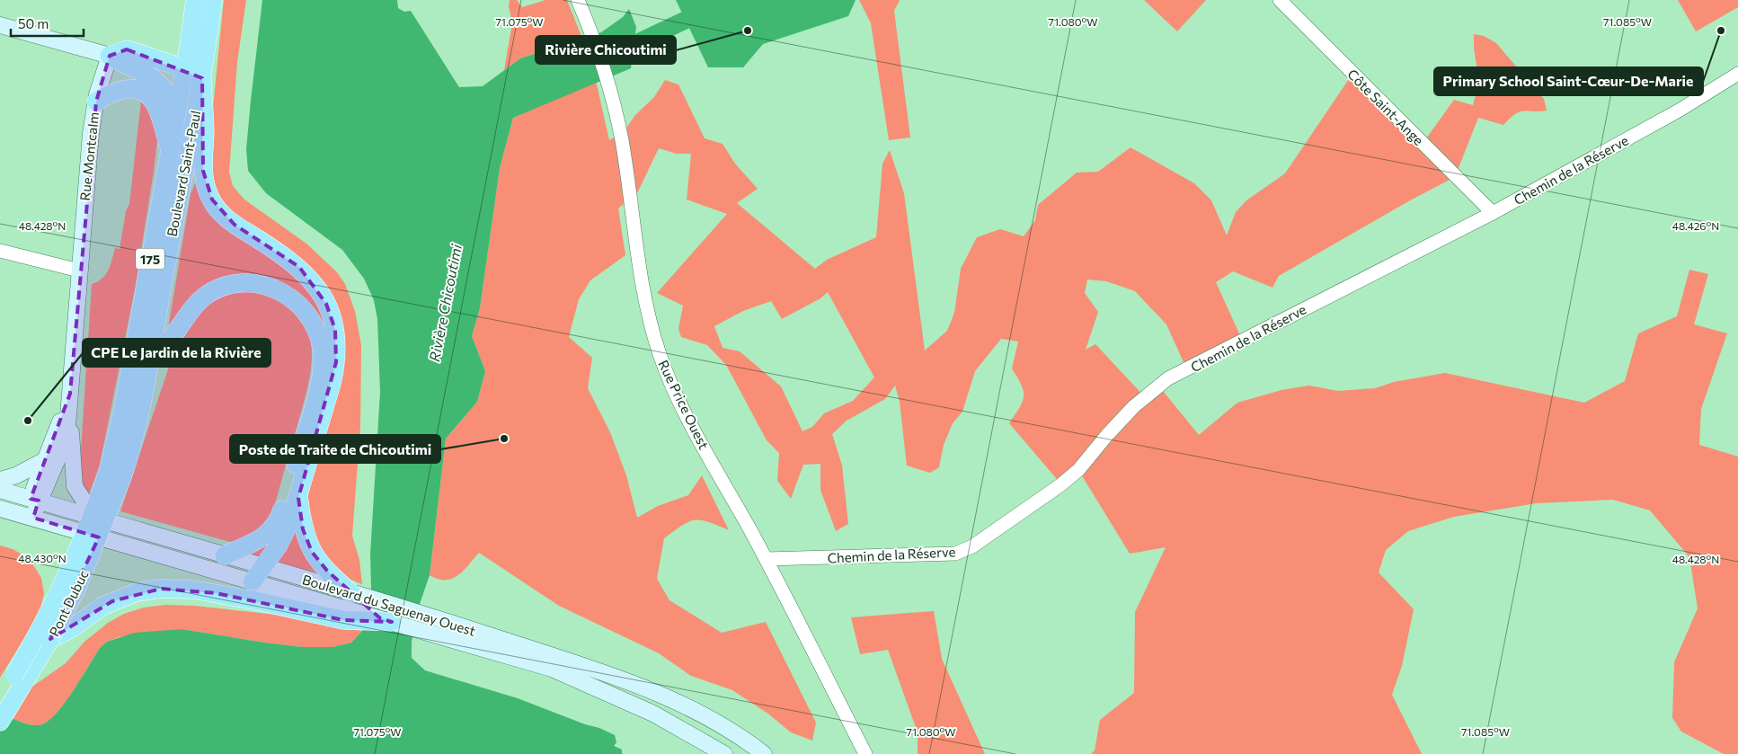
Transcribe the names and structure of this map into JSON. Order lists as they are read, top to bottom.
{
  "streets": {
    "main road": [
      "Rue Montcalm",
      "Boulevard Saint-Paul",
      "175",
      "Pont Dubuc",
      "Boulevard du Saguenay Ouest"
    ],
    "street": ["Côte Saint-Ange", "Chemin de la Réserve", "Rue Price Ouest"]
  },
  "crossings": [
    ["Côte Saint-Ange", "Chemin de la Réserve"],
    ["Rue Montcalm", "Boulevard du Saguenay Ouest"],
    ["Chemin de la Réserve", "Rue Price Ouest"],
    ["Boulevard Saint-Paul", "Pont Dubuc"]
  ],
  "water": ["Rivière Chicoutimi"],
  "places": [
    "Rivière Chicoutimi",
    "Primary School Saint-Cœur-De-Marie",
    "CPE Le Jardin de la Rivière",
    "Poste de Traite de Chicoutimi"
  ],
  "scale_bar": "50 m",
  "coordinates": [
    "71.075°W",
    "71.080°W",
    "71.085°W",
    "48.428°N",
    "48.426°N",
    "48.430°N"
  ]
}
